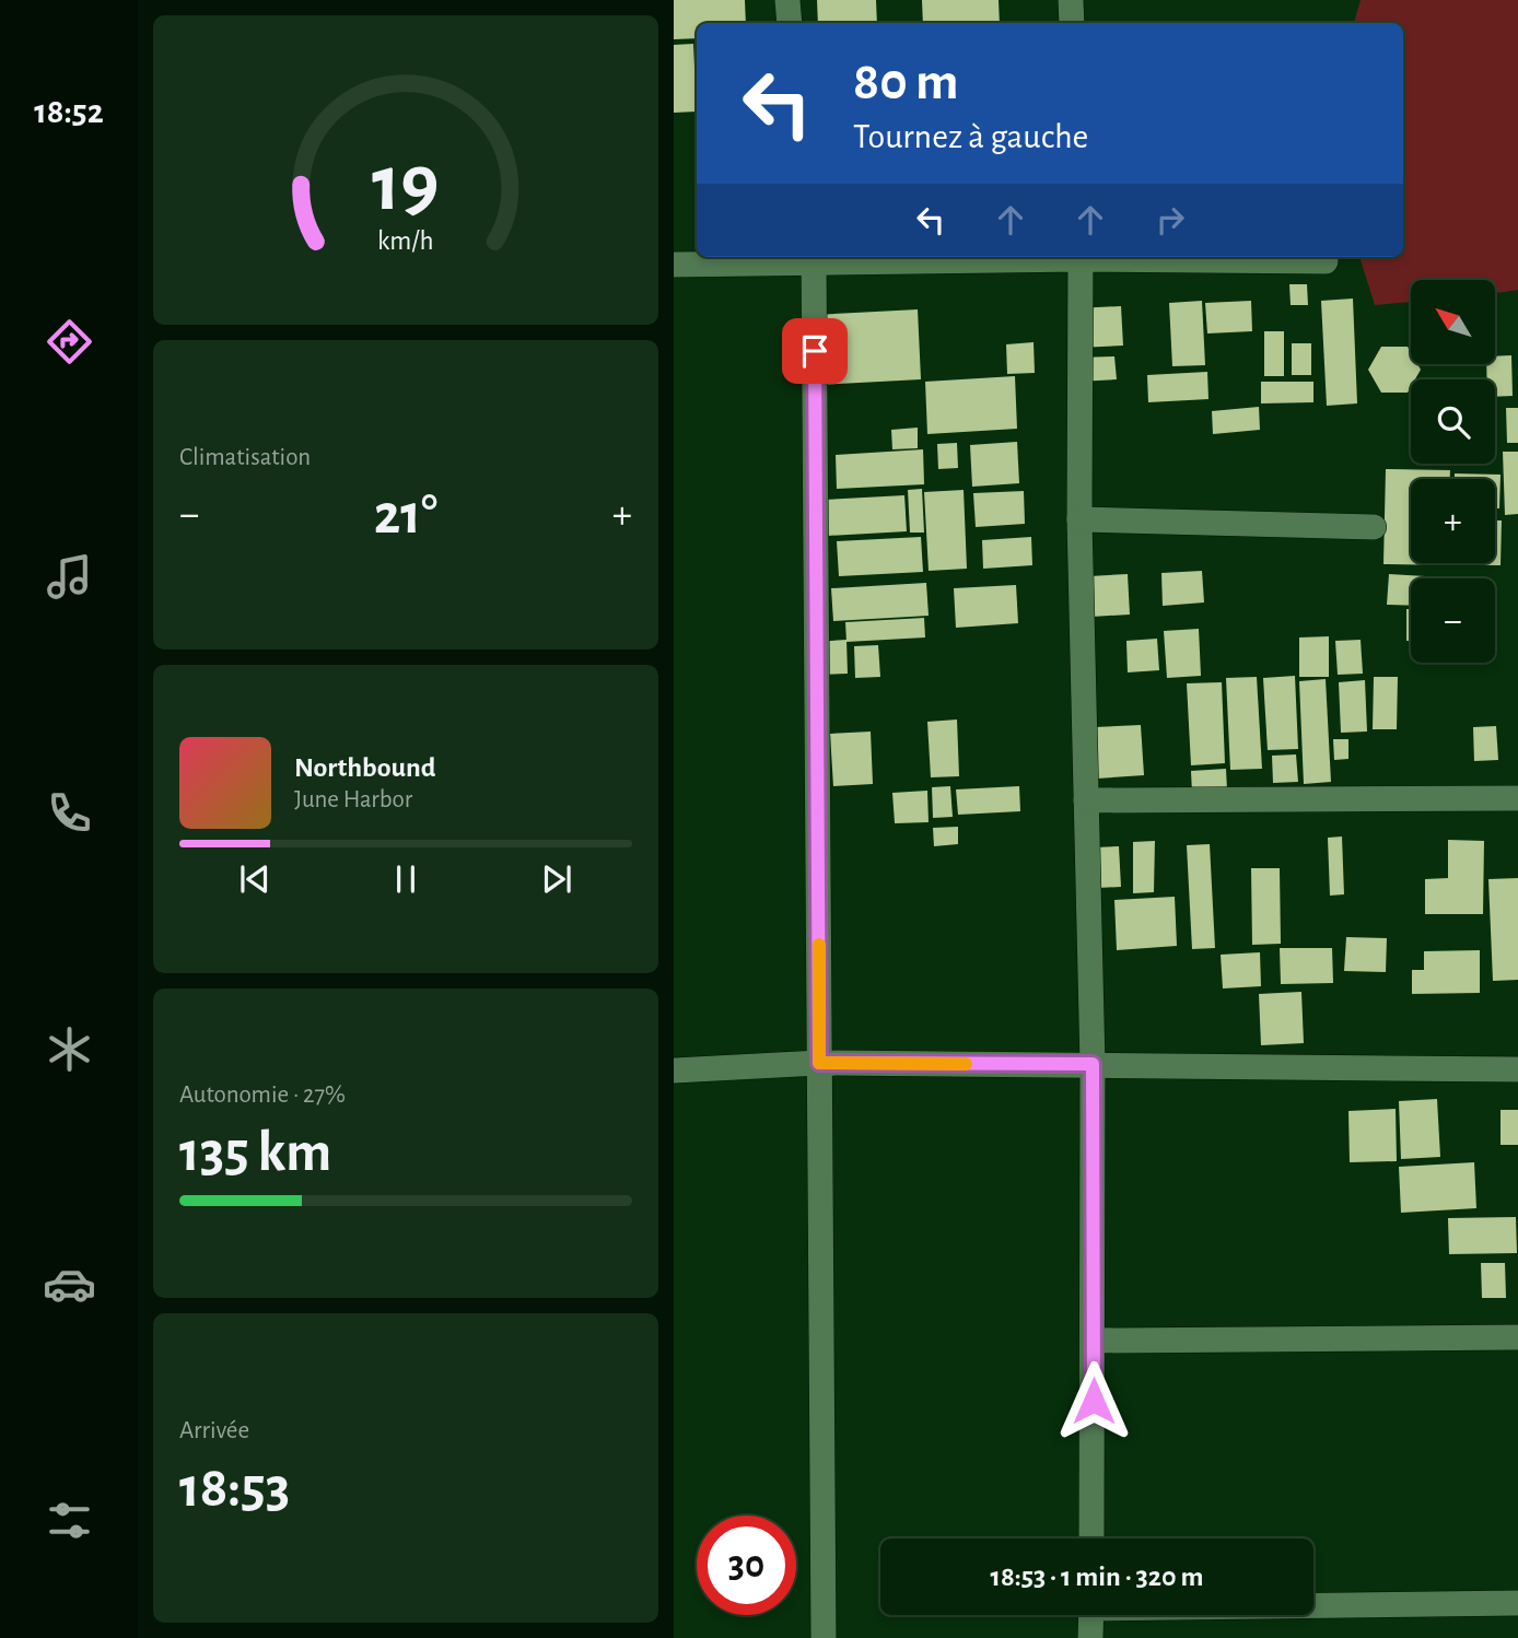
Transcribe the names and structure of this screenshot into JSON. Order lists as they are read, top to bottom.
{
  "north": "top left",
  "page": {
    "tabs": "18:52",
    "turn": ["80 m", "Tournez à gauche"],
    "map_buttons": ["+", "−"],
    "tile": [
      "Climatisation",
      ["Autonomie · 27%", "135 km"],
      ["Arrivée", "18:53"]
    ],
    "heat": ["−", "21°", "+"],
    "song": ["Northbound", "June Harbor"],
    "limit": "30",
    "trip": "18:53 · 1 min · 320 m",
    "gauge": ["19", "km/h"]
  }
}
